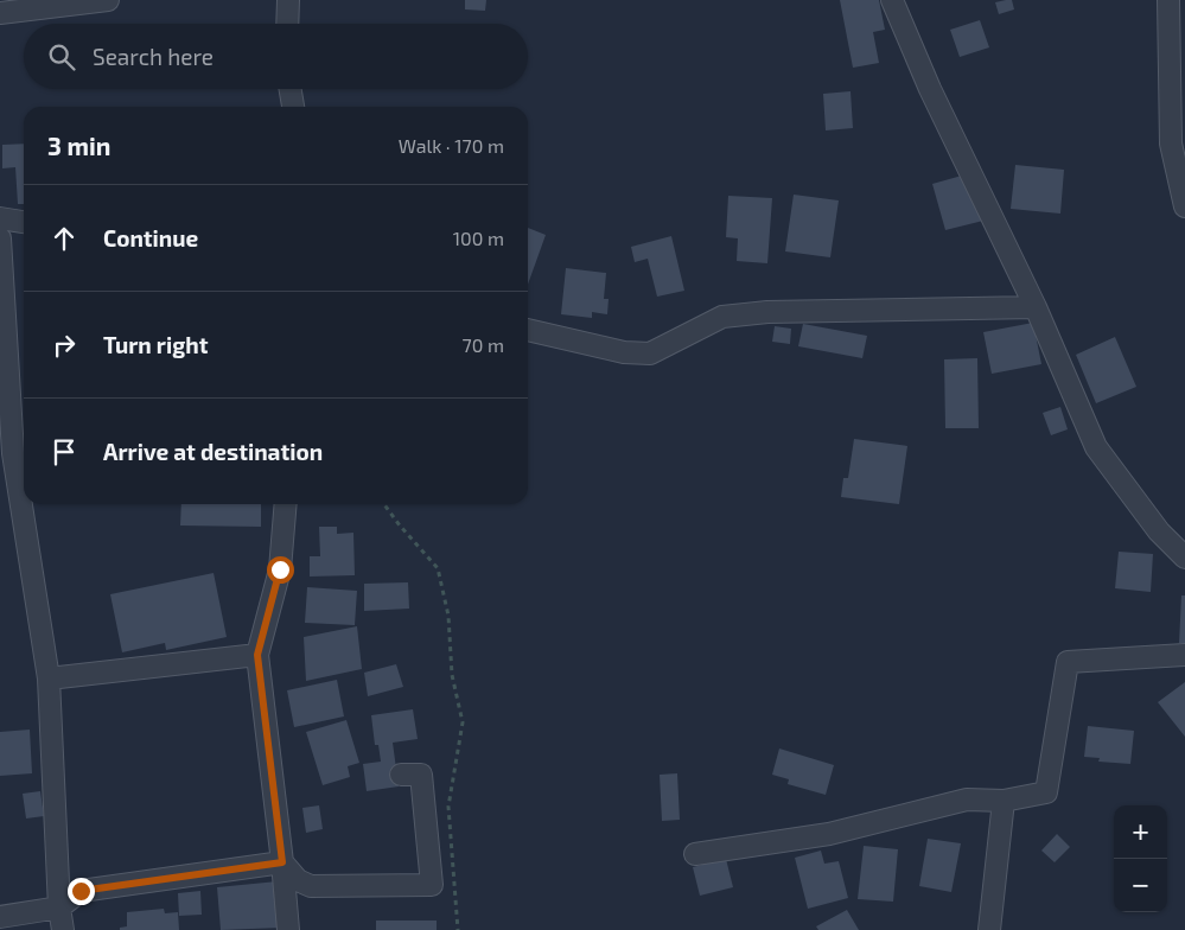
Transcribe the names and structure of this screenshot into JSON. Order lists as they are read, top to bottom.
{
  "page": {
    "search": "Search here",
    "heading": ["3 min", "Walk · 170 m"],
    "list": [
      ["Continue", "100 m"],
      ["Turn right", "70 m"],
      "Arrive at destination"
    ],
    "map_buttons": ["+", "−"]
  }
}
